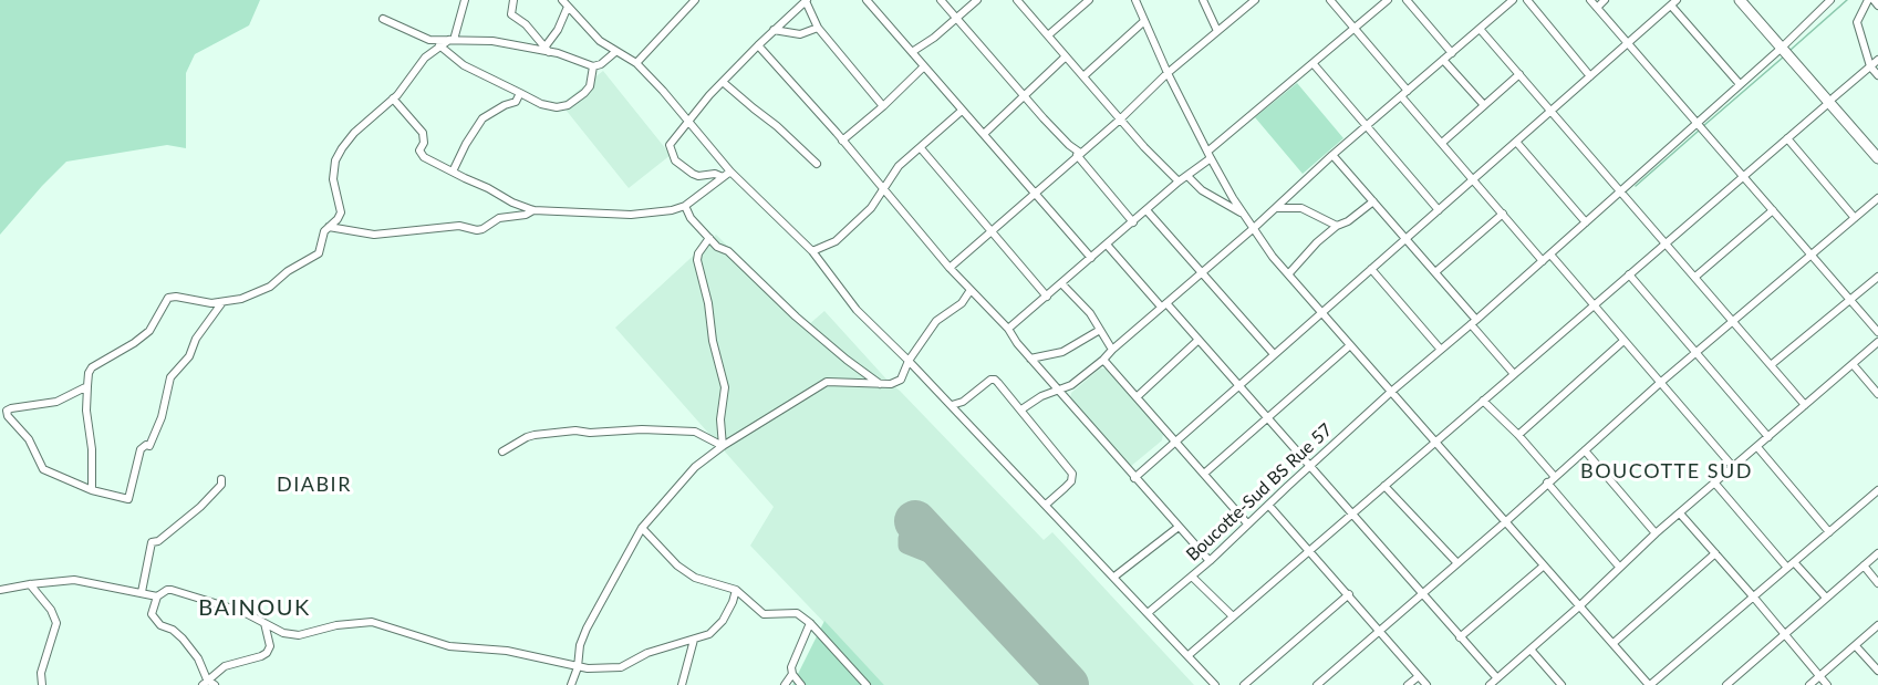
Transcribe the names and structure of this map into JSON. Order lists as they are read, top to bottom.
{
  "streets": {
    "street": ["Boucotte-Sud BS Rue 57"]
  },
  "districts": ["BOUCOTTE SUD", "DIABIR", "BAINOUK"]
}
